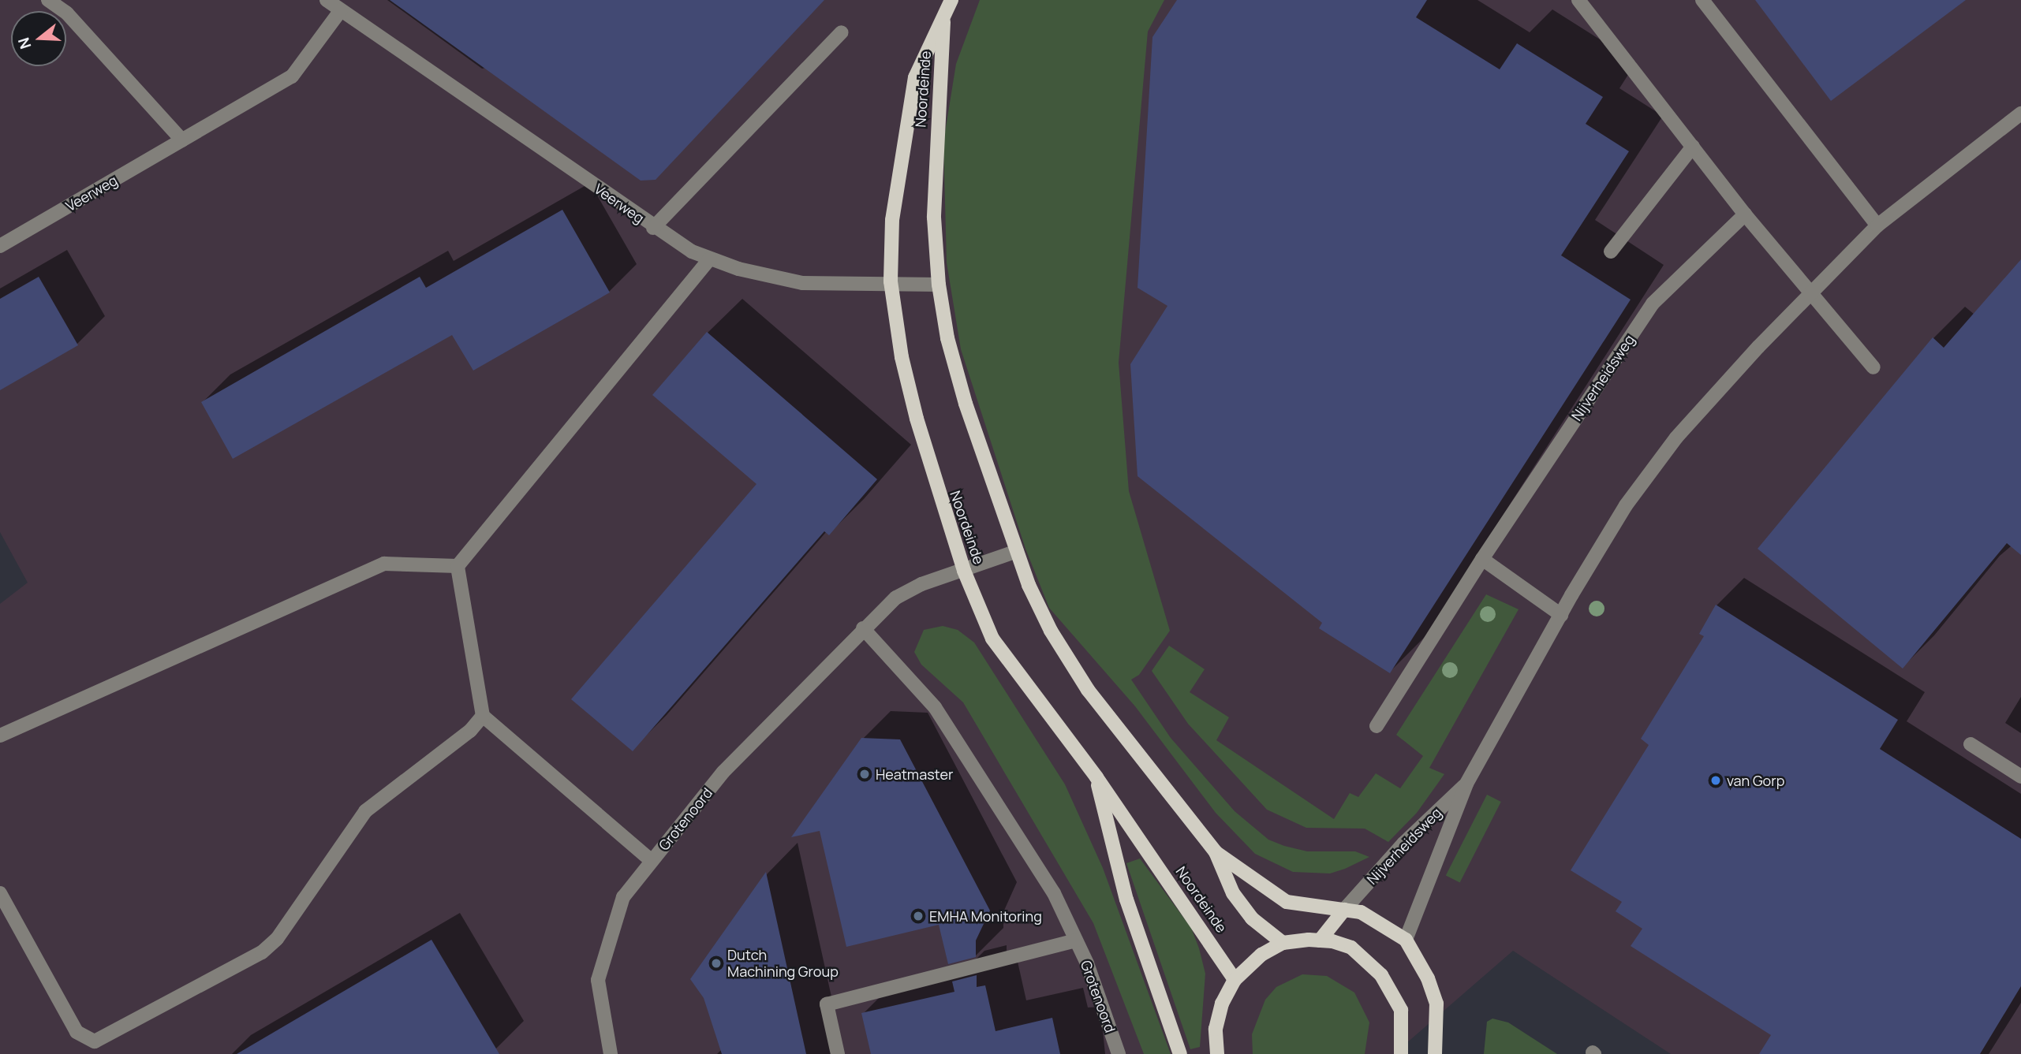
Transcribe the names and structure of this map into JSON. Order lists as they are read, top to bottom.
{
  "streets": {
    "main road": ["Noordeinde"],
    "street": ["Veerweg", "Nijverheidsweg", "Grotenoord"]
  },
  "crossings": [
    ["Noordeinde", "Veerweg"],
    ["Noordeinde", "Nijverheidsweg"],
    ["Noordeinde", "Grotenoord"]
  ],
  "places": [
    "Heatmaster",
    "van Gorp",
    "EMHA Monitoring",
    "Dutch Machining Group"
  ],
  "north": "left"
}
